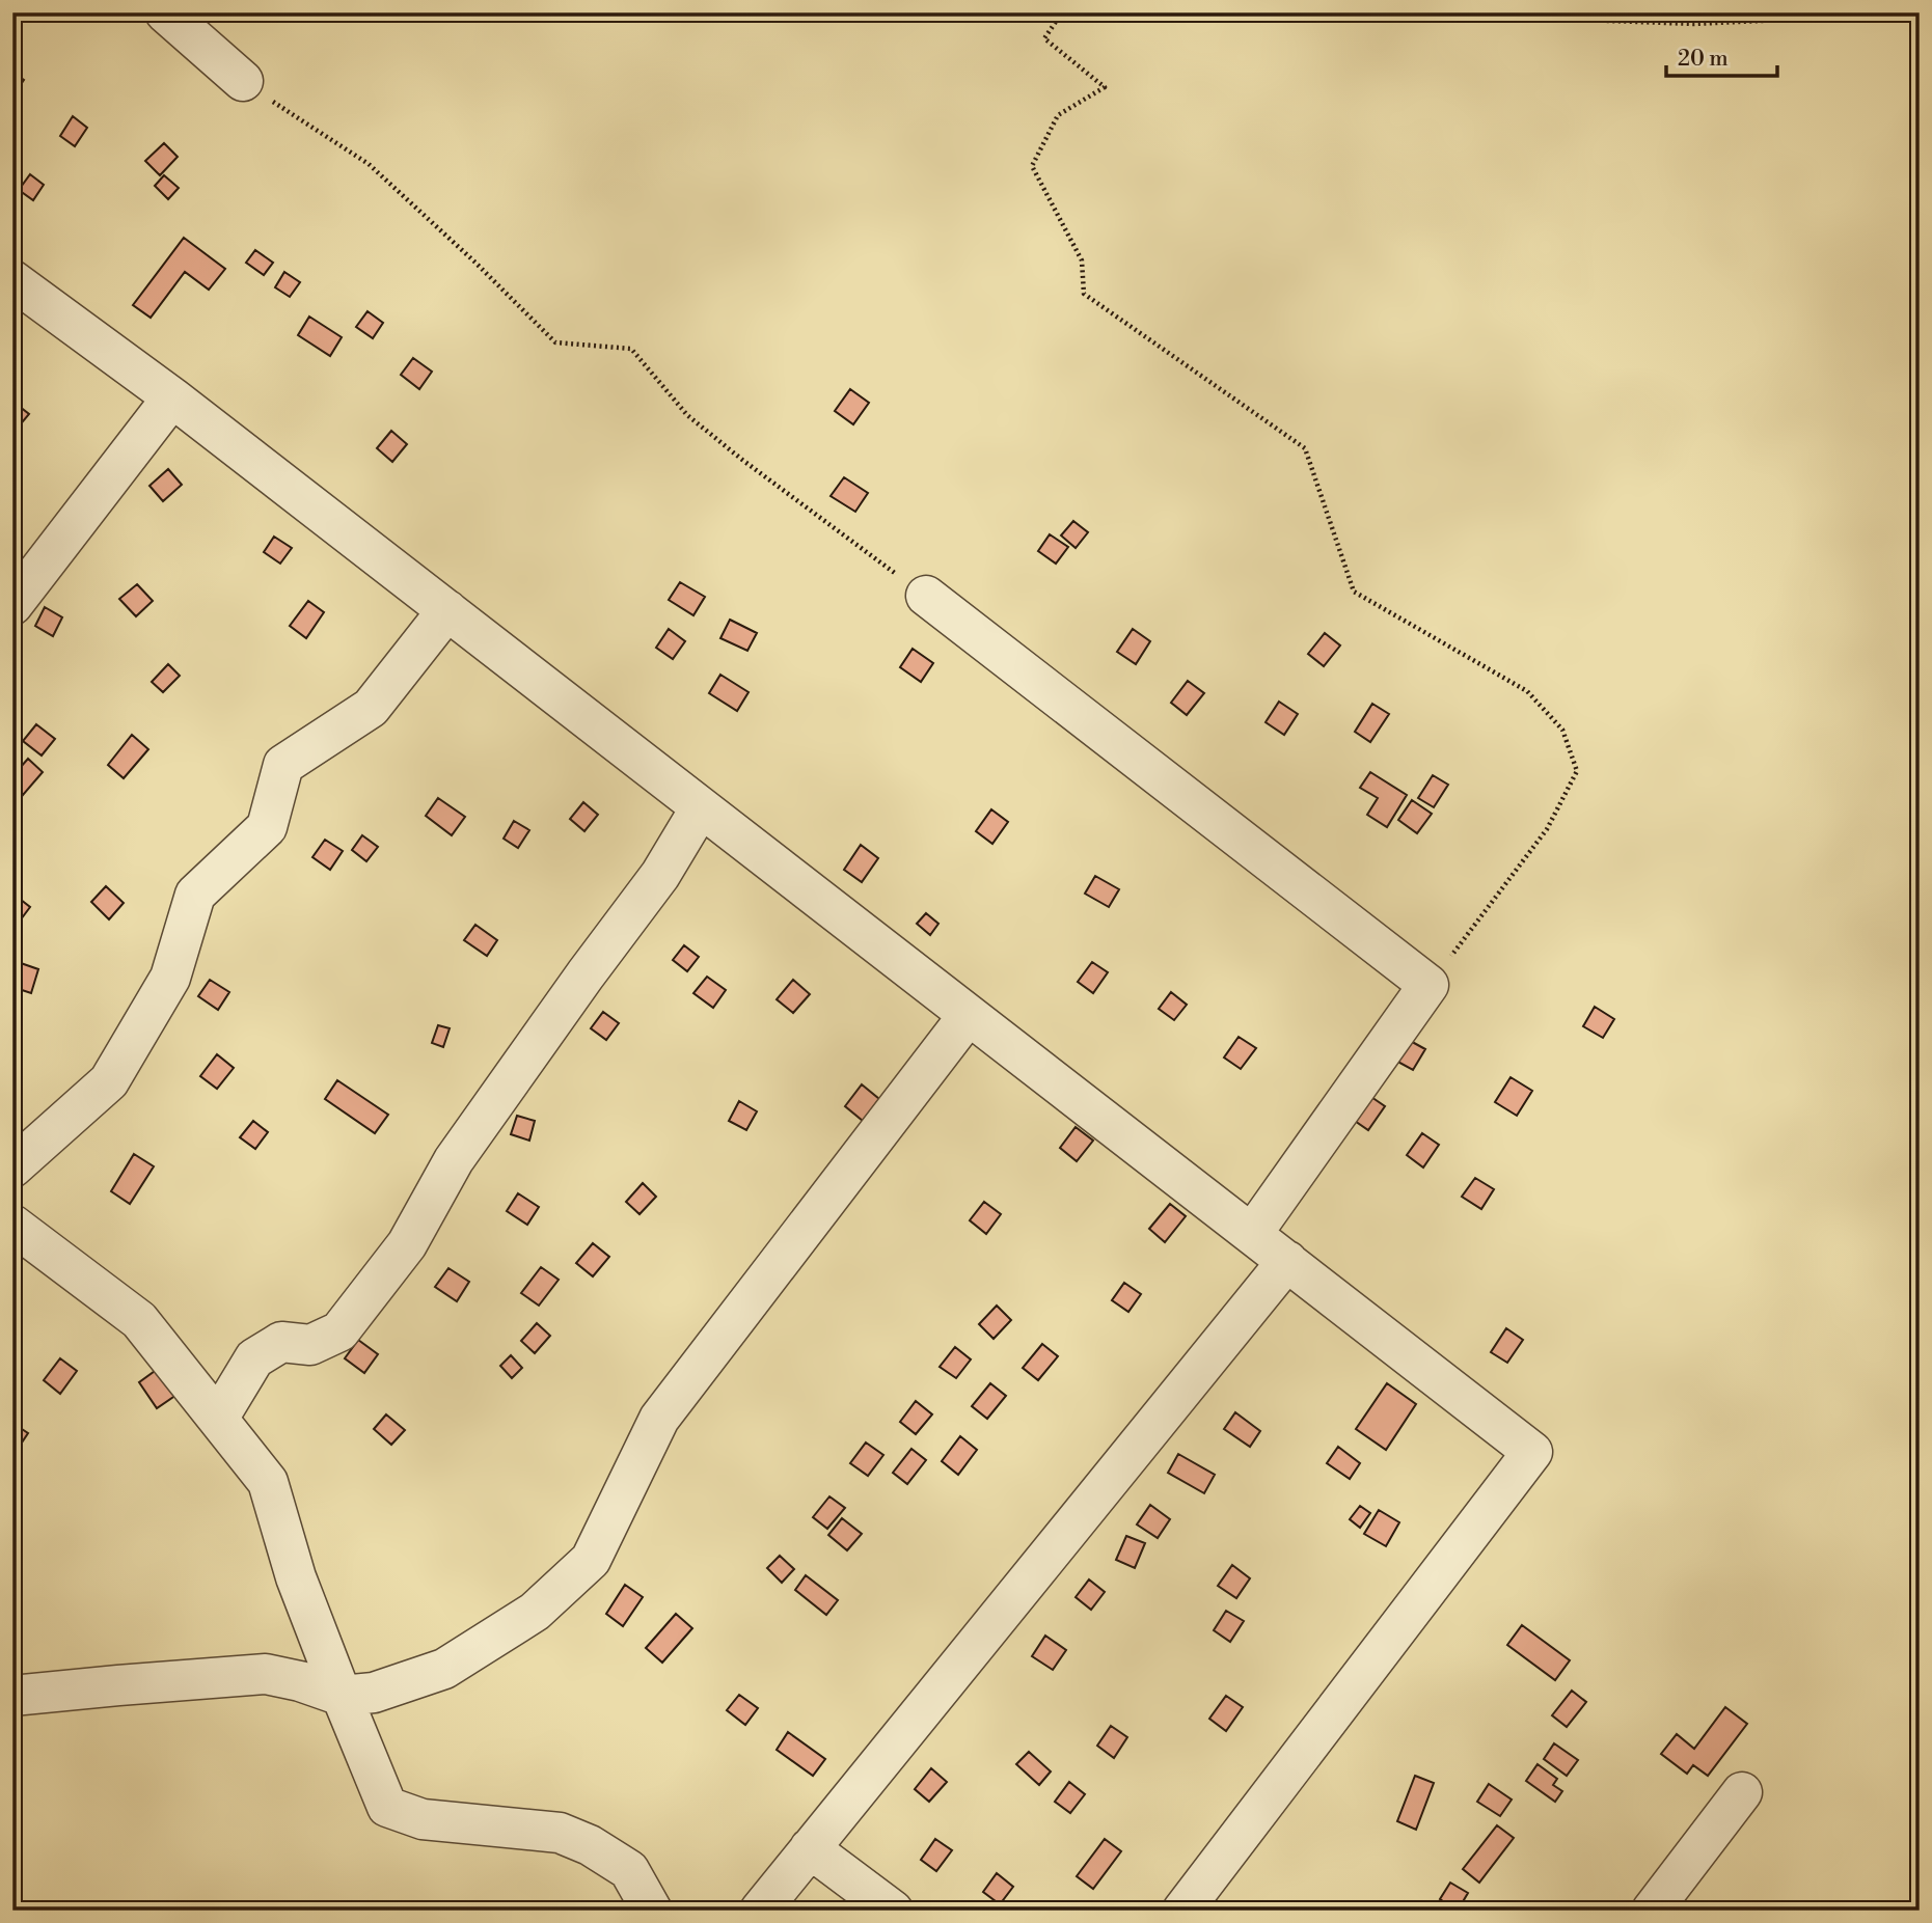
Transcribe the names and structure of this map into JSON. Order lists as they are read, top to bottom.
{
  "scale_bar": "20 m"
}
